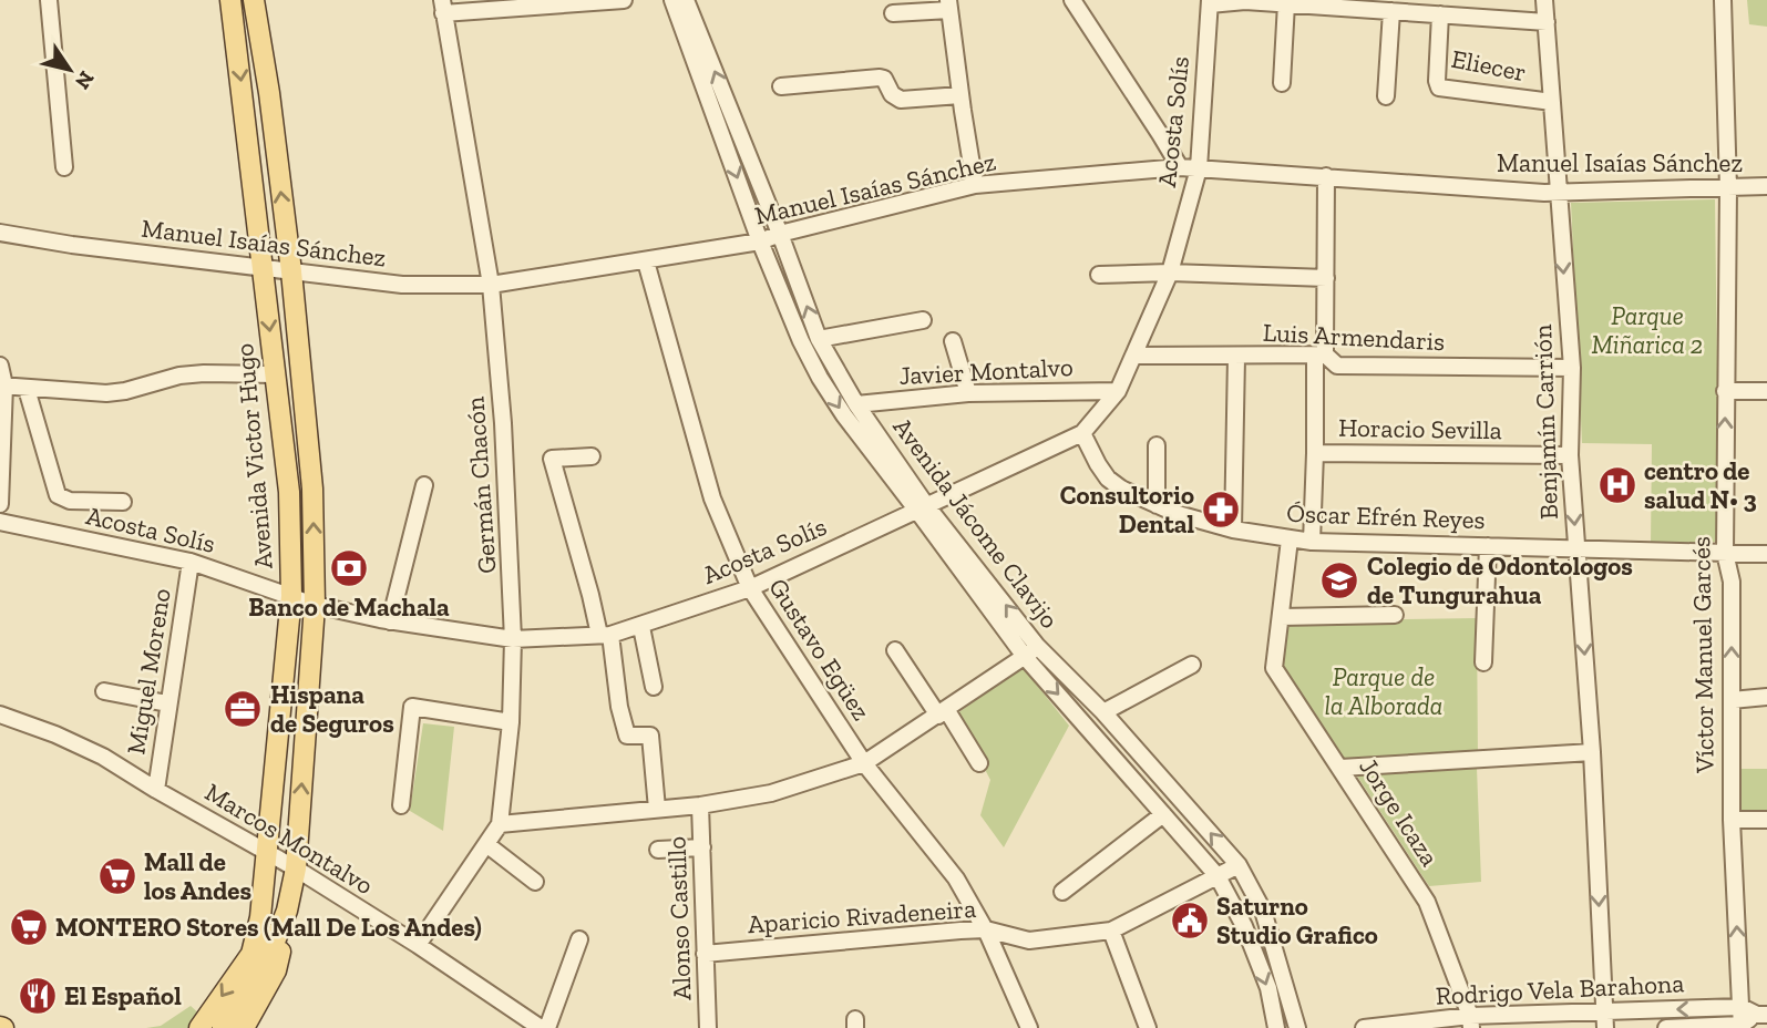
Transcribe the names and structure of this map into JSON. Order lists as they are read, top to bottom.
{
  "streets": {
    "main road": ["Avenida Victor Hugo"],
    "street": [
      "Eliecer",
      "Acosta Solís",
      "Manuel Isaías Sánchez",
      "Luis Armendaris",
      "Javier Montalvo",
      "Benjamín Carrión",
      "Horacio Sevilla",
      "Germán Chacón",
      "Óscar Efrén Reyes",
      "Avenida Jácome Clavijo",
      "Gustavo Egüez",
      "Víctor Manuel Garcés",
      "Miguel Moreno",
      "Jorge Icaza",
      "Marcos Montalvo",
      "Aparicio Rivadeneira",
      "Alonso Castillo",
      "Rodrigo Vela Barahona"
    ]
  },
  "crossings": [
    ["Eliecer", "Benjamín Carrión"],
    ["Acosta Solís", "Manuel Isaías Sánchez"],
    ["Acosta Solís", "Luis Armendaris"],
    ["Acosta Solís", "Javier Montalvo"],
    ["Acosta Solís", "Avenida Victor Hugo"],
    ["Acosta Solís", "Germán Chacón"],
    ["Acosta Solís", "Óscar Efrén Reyes"],
    ["Acosta Solís", "Avenida Jácome Clavijo"],
    ["Acosta Solís", "Gustavo Egüez"],
    ["Acosta Solís", "Miguel Moreno"],
    ["Manuel Isaías Sánchez", "Benjamín Carrión"],
    ["Manuel Isaías Sánchez", "Avenida Victor Hugo"],
    ["Manuel Isaías Sánchez", "Germán Chacón"],
    ["Manuel Isaías Sánchez", "Avenida Jácome Clavijo"],
    ["Manuel Isaías Sánchez", "Gustavo Egüez"],
    ["Manuel Isaías Sánchez", "Víctor Manuel Garcés"],
    ["Luis Armendaris", "Benjamín Carrión"],
    ["Javier Montalvo", "Avenida Jácome Clavijo"],
    ["Benjamín Carrión", "Horacio Sevilla"],
    ["Benjamín Carrión", "Óscar Efrén Reyes"],
    ["Benjamín Carrión", "Rodrigo Vela Barahona"],
    ["Avenida Victor Hugo", "Marcos Montalvo"],
    ["Germán Chacón", "Marcos Montalvo"],
    ["Óscar Efrén Reyes", "Víctor Manuel Garcés"],
    ["Óscar Efrén Reyes", "Jorge Icaza"],
    ["Avenida Jácome Clavijo", "Aparicio Rivadeneira"],
    ["Gustavo Egüez", "Aparicio Rivadeneira"],
    ["Víctor Manuel Garcés", "Rodrigo Vela Barahona"],
    ["Miguel Moreno", "Marcos Montalvo"],
    ["Jorge Icaza", "Rodrigo Vela Barahona"],
    ["Aparicio Rivadeneira", "Alonso Castillo"]
  ],
  "one_way": ["Benjamín Carrión", "Víctor Manuel Garcés"],
  "parks": ["Parque Miñarica 2", "Parque de la Alborada"],
  "places": {
    "hospital": ["centro de salud N• 3"],
    "pharmacy": ["Consultorio Dental"],
    "bank": ["Banco de Machala"],
    "school or university": ["Colegio de Odontologos de Tungurahua"],
    "office": ["Hispana de Seguros"],
    "supermarket": ["Mall de los Andes", "MONTERO Stores (Mall De Los Andes)"],
    "public building": ["Saturno Studio Grafico"],
    "restaurant": ["El Español"]
  },
  "north": "bottom right"
}
